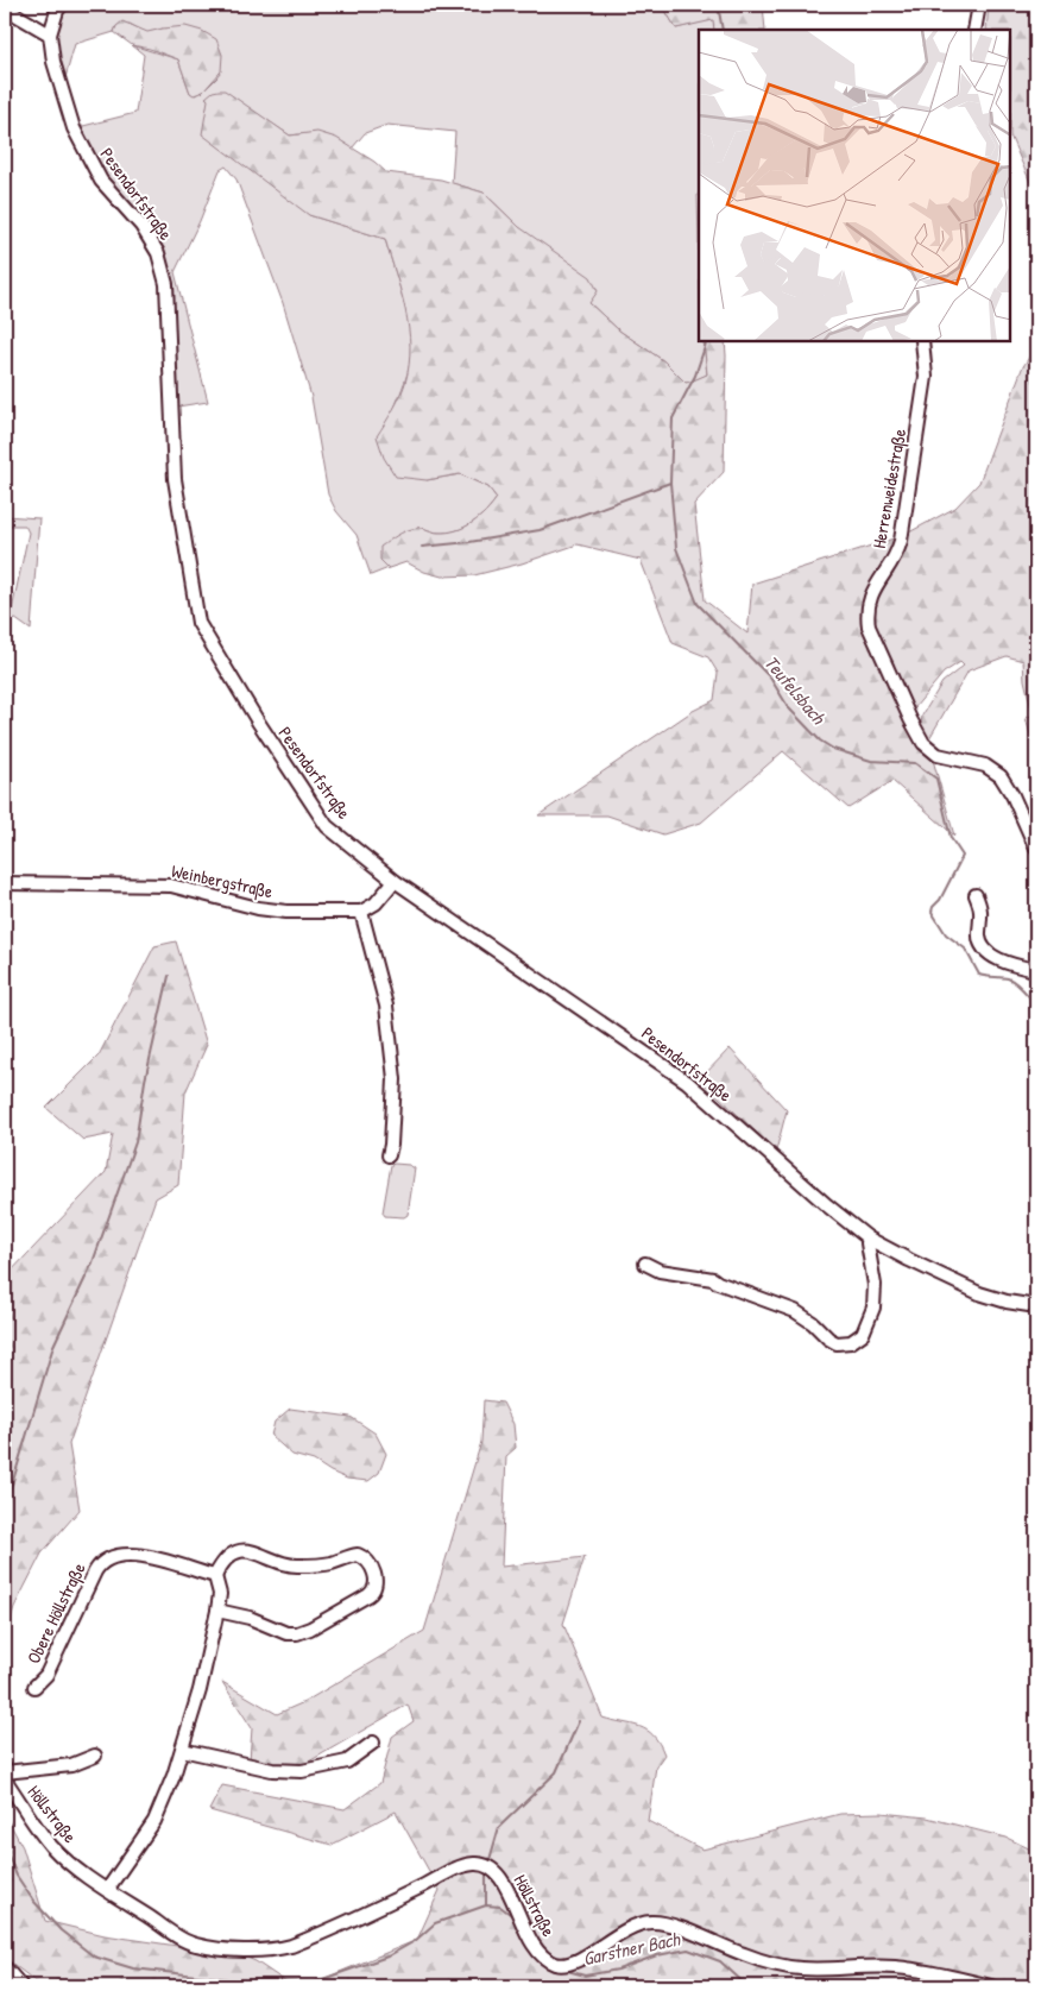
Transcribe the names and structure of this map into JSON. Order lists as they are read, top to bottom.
{
  "streets": {
    "street": [
      "Pesendorfstraße",
      "Herrenweidestraße",
      "Weinbergstraße",
      "Obere Höllstraße",
      "Höllstraße"
    ]
  },
  "water": ["Teufelsbach", "Garstner Bach"]
}
